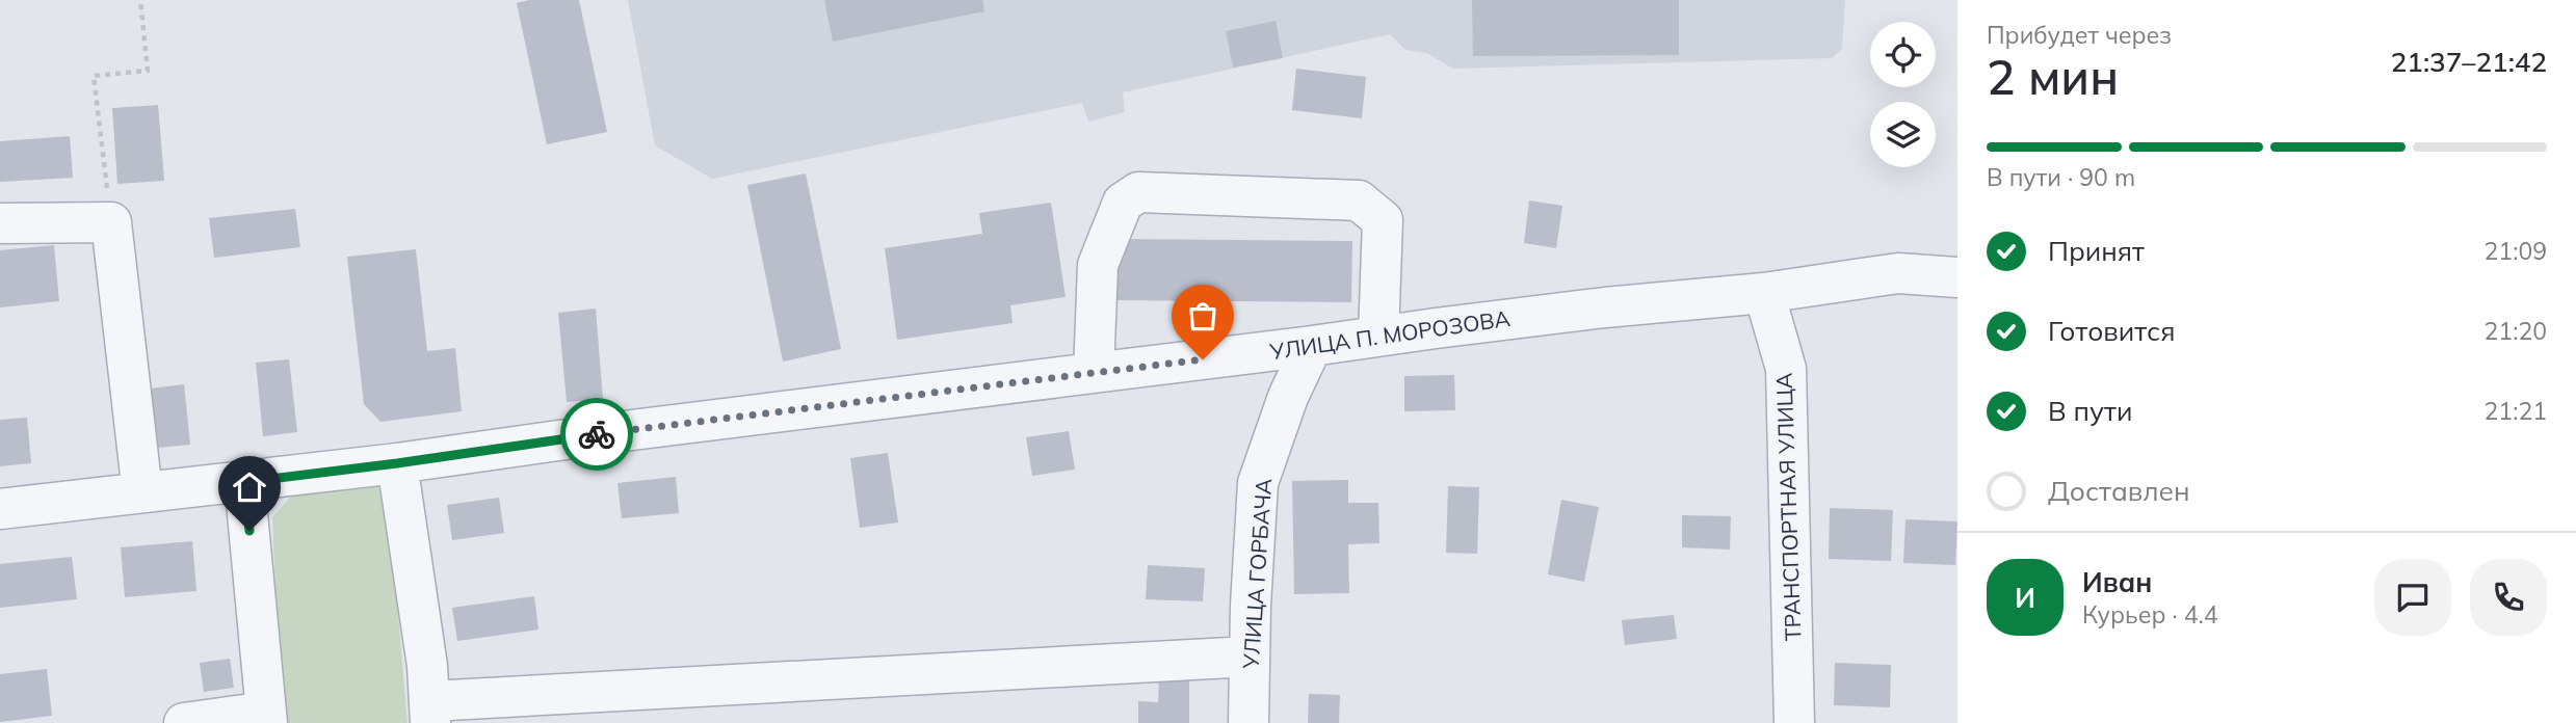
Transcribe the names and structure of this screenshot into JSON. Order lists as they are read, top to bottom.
{
  "streets": {
    "street": ["УЛИЦА П. МОРОЗОВА", "ТРАНСПОРТНАЯ УЛИЦА", "УЛИЦА ГОРБАЧА"]
  },
  "crossings": [
    ["УЛИЦА П. МОРОЗОВА", "ТРАНСПОРТНАЯ УЛИЦА"],
    ["УЛИЦА П. МОРОЗОВА", "УЛИЦА ГОРБАЧА"]
  ],
  "page": {
    "heading": ["2 мин", "Прибудет через", "21:37–21:42"],
    "panel": ["Иван", "Курьер · 4.4"],
    "bar": "В пути · 90 m",
    "list": [
      ["Принят", "21:09"],
      ["Готовится", "21:20"],
      ["В пути", "21:21"],
      "Доставлен"
    ],
    "round": "И"
  }
}
